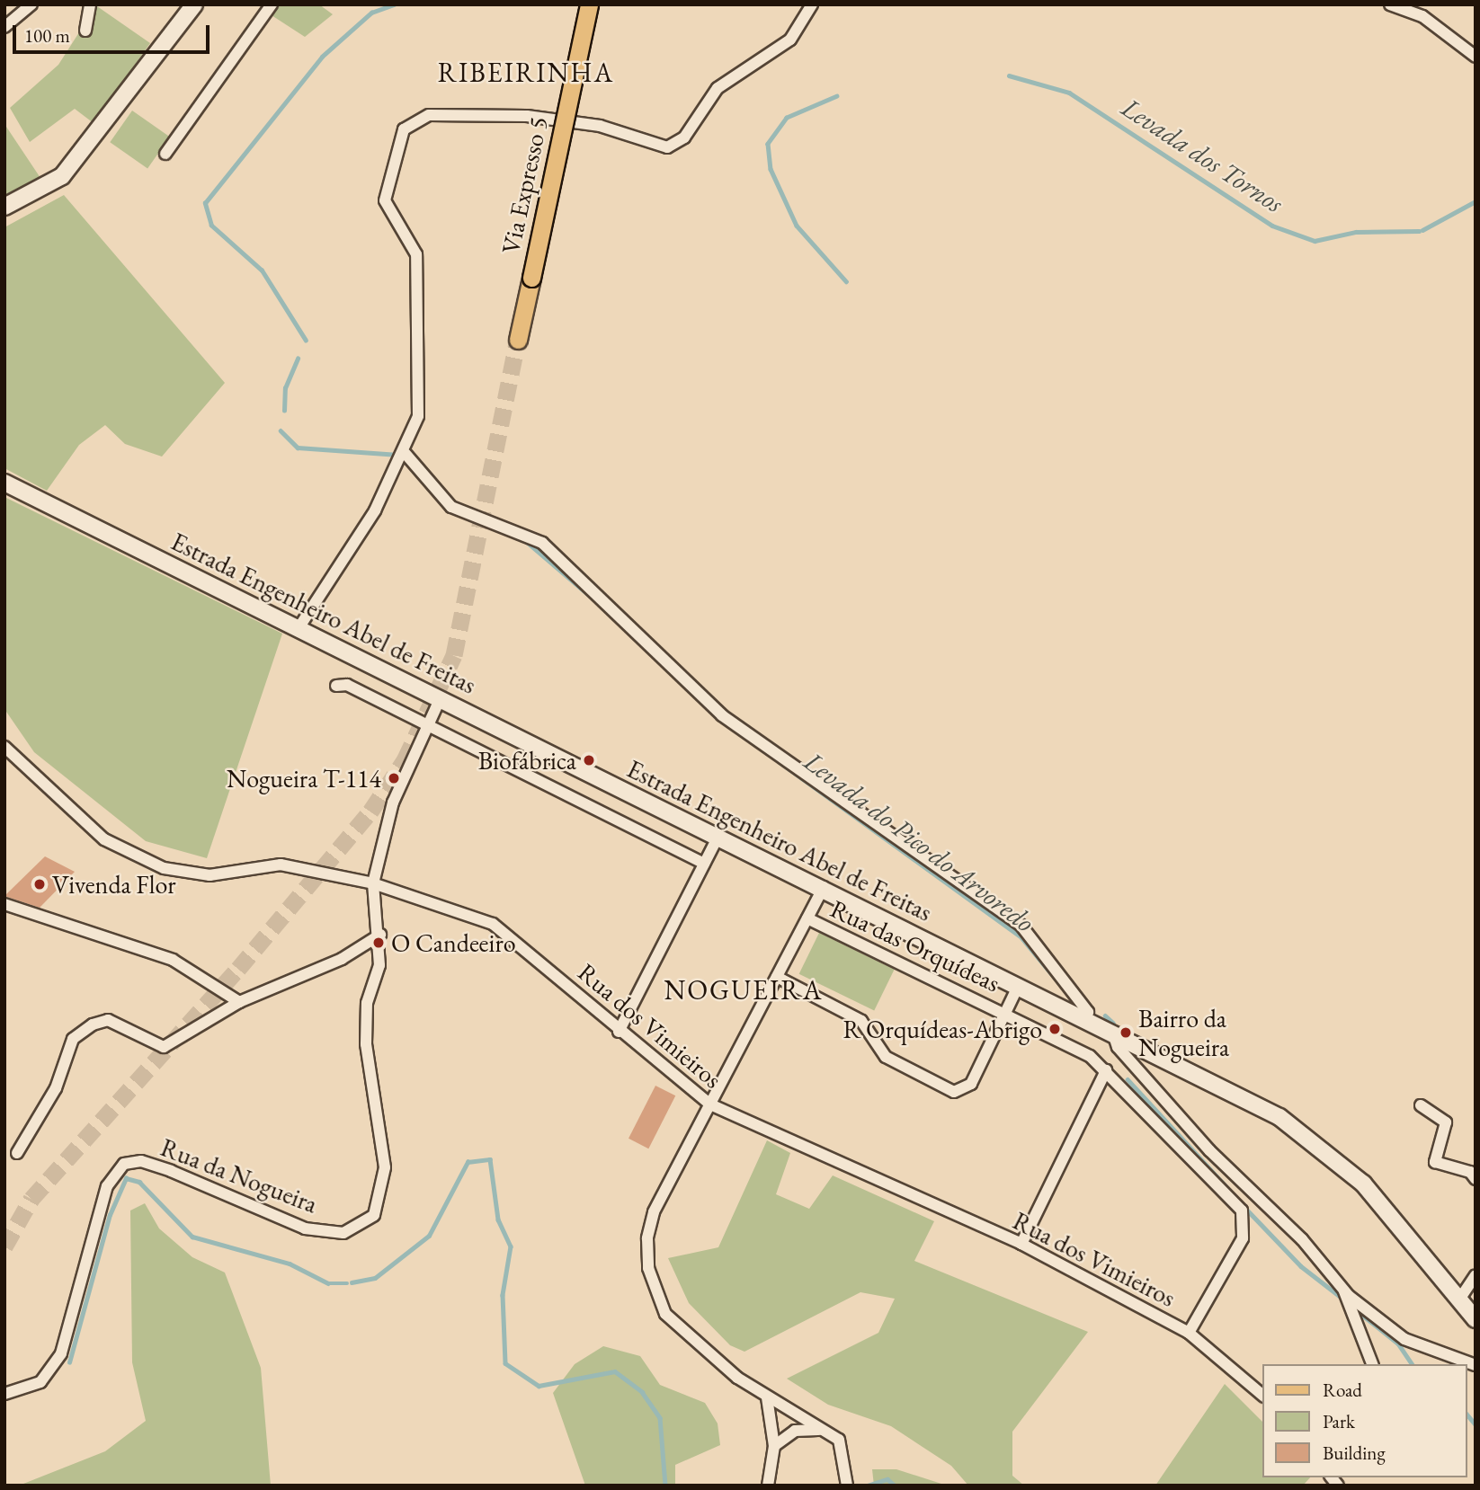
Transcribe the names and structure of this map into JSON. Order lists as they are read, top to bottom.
{
  "streets": {
    "main road": ["Via Expresso 5", "Estrada Engenheiro Abel de Freitas"],
    "street": ["Rua das Orquídeas", "Rua dos Vimieiros", "Rua da Nogueira"]
  },
  "crossings": [
    ["Estrada Engenheiro Abel de Freitas", "Rua da Nogueira"],
    ["Rua das Orquídeas", "Rua dos Vimieiros"],
    ["Rua dos Vimieiros", "Rua da Nogueira"]
  ],
  "districts": ["RIBEIRINHA", "NOGUEIRA"],
  "water": ["Levada dos Tornos", "Levada do Pico do Arvoredo"],
  "places": [
    "Biofábrica",
    "Nogueira T-114",
    "Vivenda Flor",
    "O Candeeiro",
    "R Orquídeas-Abrigo",
    "Bairro da Nogueira"
  ],
  "legend": ["Road", "Park", "Building"],
  "scale_bar": "100 m"
}
